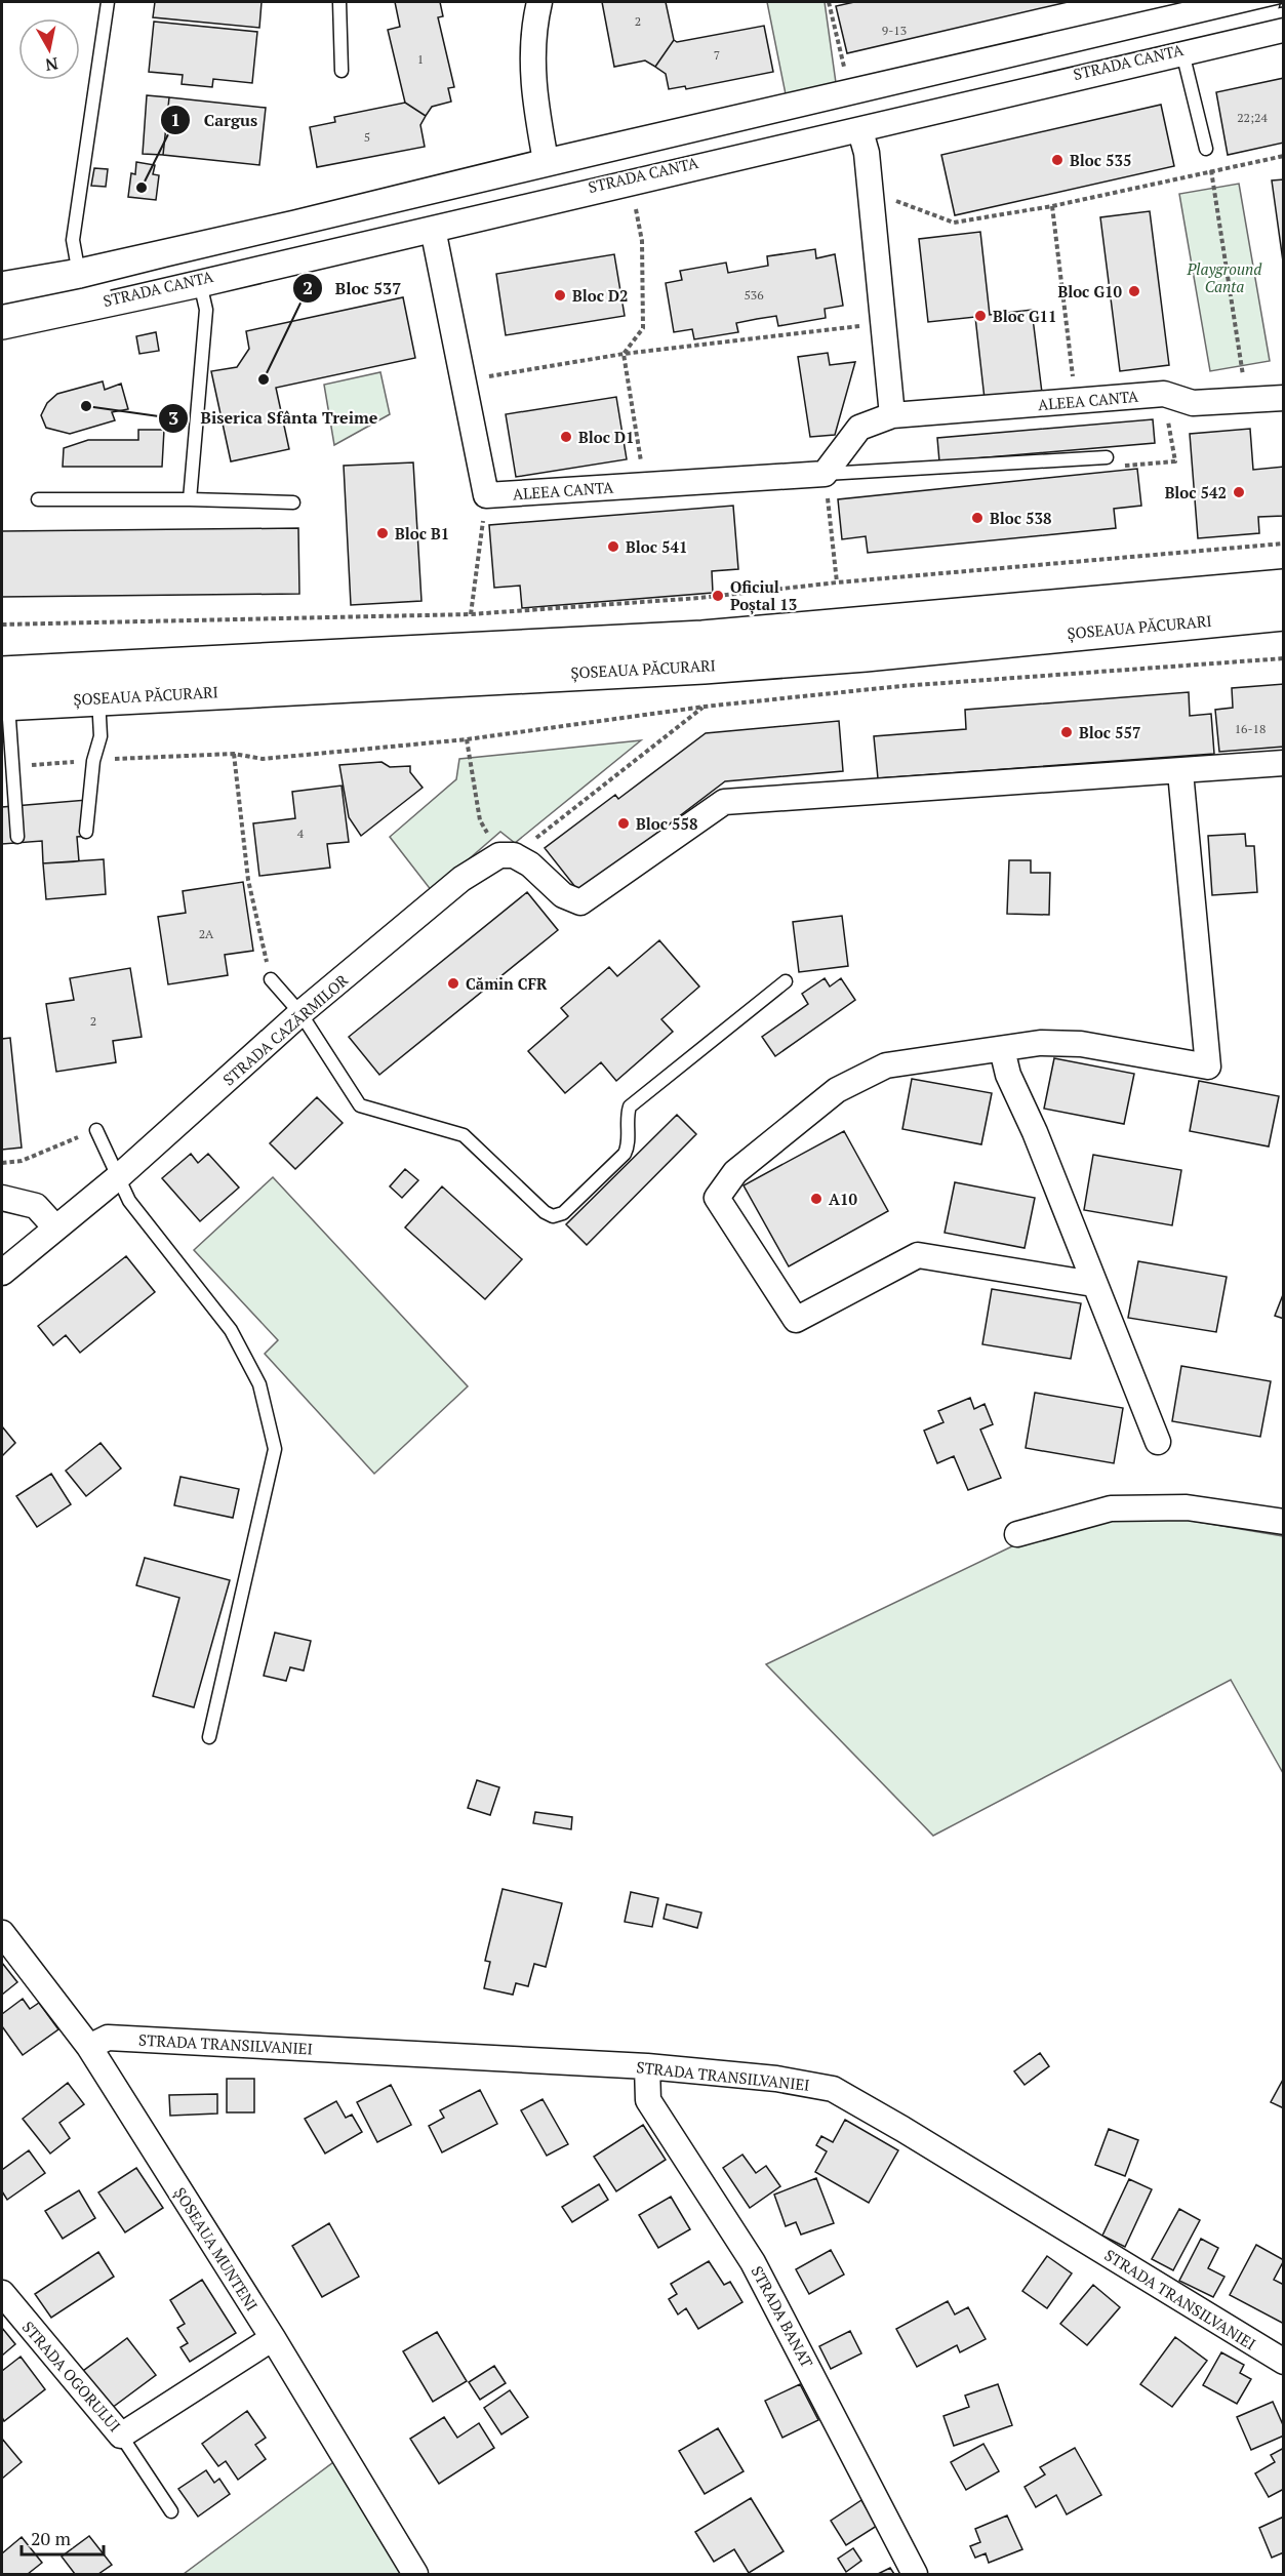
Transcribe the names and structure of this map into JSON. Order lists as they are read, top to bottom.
{
  "streets": {
    "main road": ["STRADA CANTA", "ȘOSEAUA PĂCURARI"],
    "street": [
      "ALEEA CANTA",
      "STRADA CAZĂRMILOR",
      "STRADA TRANSILVANIEI",
      "ȘOSEAUA MUNTENI",
      "STRADA BANAT",
      "STRADA OGORULUI"
    ]
  },
  "crossings": [
    ["STRADA TRANSILVANIEI", "ȘOSEAUA MUNTENI"],
    ["STRADA TRANSILVANIEI", "STRADA BANAT"],
    ["ȘOSEAUA MUNTENI", "STRADA OGORULUI"]
  ],
  "parks": ["Playground Canta"],
  "places": [
    "Bloc 535",
    "Cargus",
    "Bloc G10",
    "Bloc D2",
    "Bloc G11",
    "Bloc 537",
    "Biserica Sfânta Treime",
    "Bloc D1",
    "Bloc 542",
    "Bloc 538",
    "Bloc B1",
    "Bloc 541",
    "Oficiul Poștal 13",
    "Bloc 557",
    "Bloc 558",
    "Cămin CFR",
    "A10"
  ],
  "house_numbers": [
    "2",
    "9-13",
    "7",
    "1",
    "22;24",
    "5",
    "536",
    "16-18",
    "4",
    "2A",
    "2"
  ],
  "scale_bar": "20 m",
  "north": "bottom"
}
